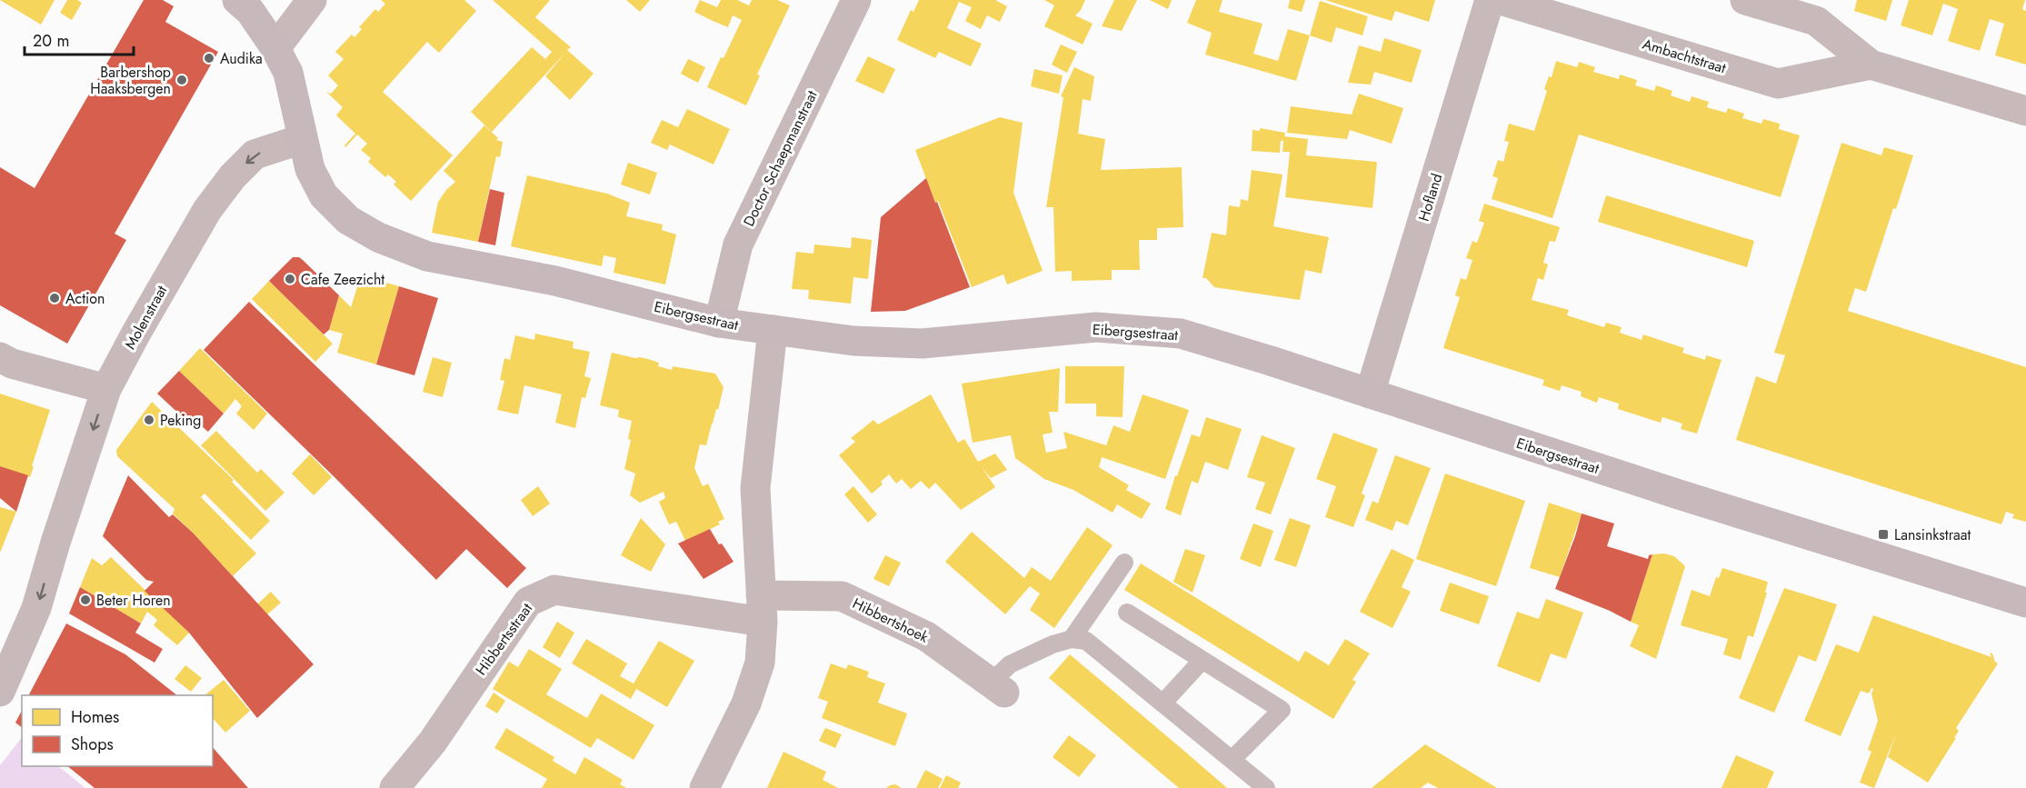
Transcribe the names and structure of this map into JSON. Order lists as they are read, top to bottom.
{
  "streets": {
    "main road": ["Eibergsestraat"],
    "street": [
      "Ambachtstraat",
      "Doctor Schaepmanstraat",
      "Hofland",
      "Molenstraat",
      "Hibbertshoek",
      "Hibbertsstraat"
    ]
  },
  "crossings": [
    ["Doctor Schaepmanstraat", "Eibergsestraat"],
    ["Hofland", "Eibergsestraat"],
    ["Eibergsestraat", "Molenstraat"],
    ["Hibbertshoek", "Hibbertsstraat"]
  ],
  "one_way": ["Molenstraat"],
  "places": {
    "other": [
      "Audika",
      "Barbershop Haaksbergen",
      "Cafe Zeezicht",
      "Action",
      "Peking",
      "Beter Horen"
    ],
    "transit": ["Lansinkstraat"]
  },
  "legend": ["Homes", "Shops"],
  "scale_bar": "20 m"
}
